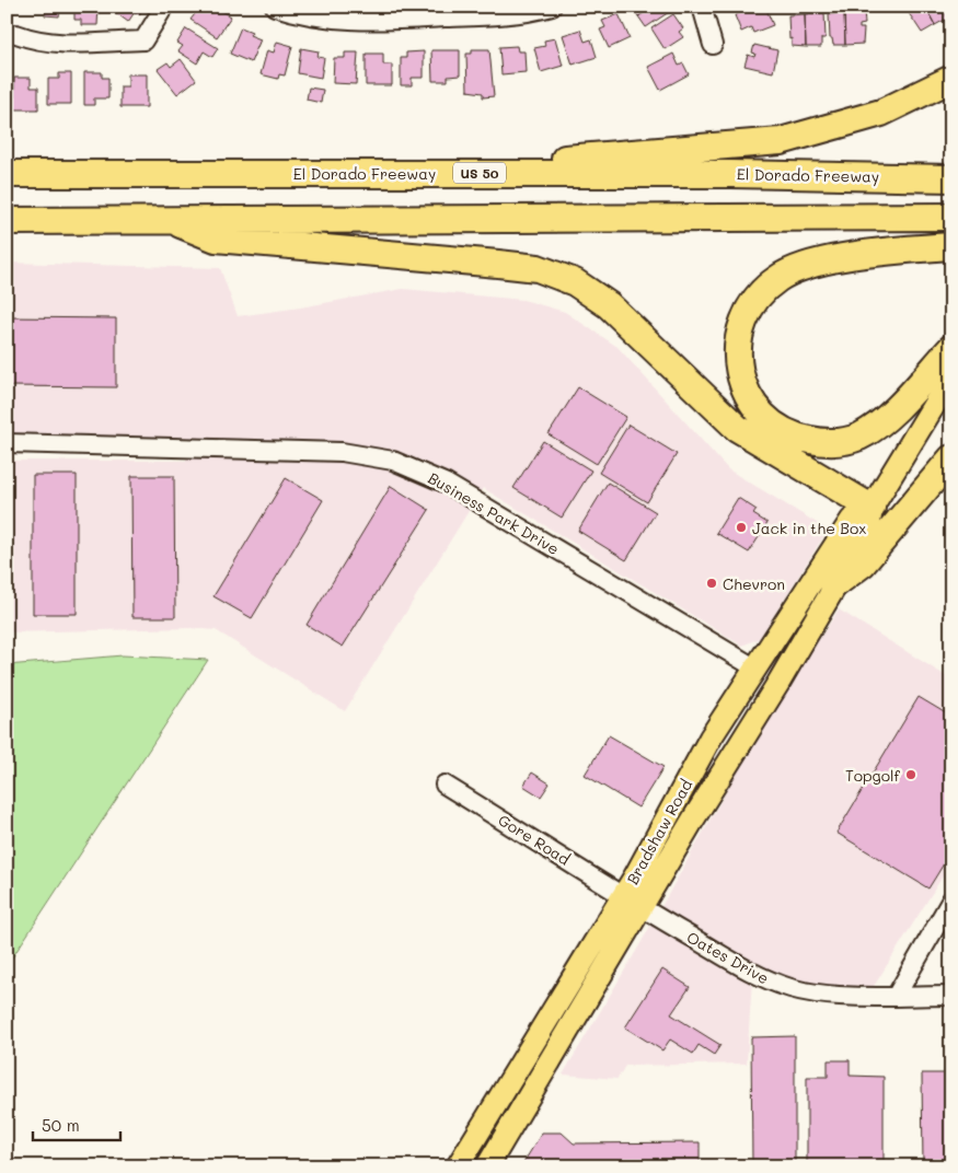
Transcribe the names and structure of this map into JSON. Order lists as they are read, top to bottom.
{
  "streets": {
    "highway": ["El Dorado Freeway", "US 50"],
    "main road": ["Bradshaw Road"],
    "street": ["Business Park Drive", "Gore Road", "Oates Drive"]
  },
  "crossings": [
    ["Business Park Drive", "Bradshaw Road"],
    ["Bradshaw Road", "Gore Road"],
    ["Bradshaw Road", "Oates Drive"],
    ["Gore Road", "Oates Drive"]
  ],
  "places": ["Jack in the Box", "Chevron", "Topgolf"],
  "scale_bar": "50 m"
}
